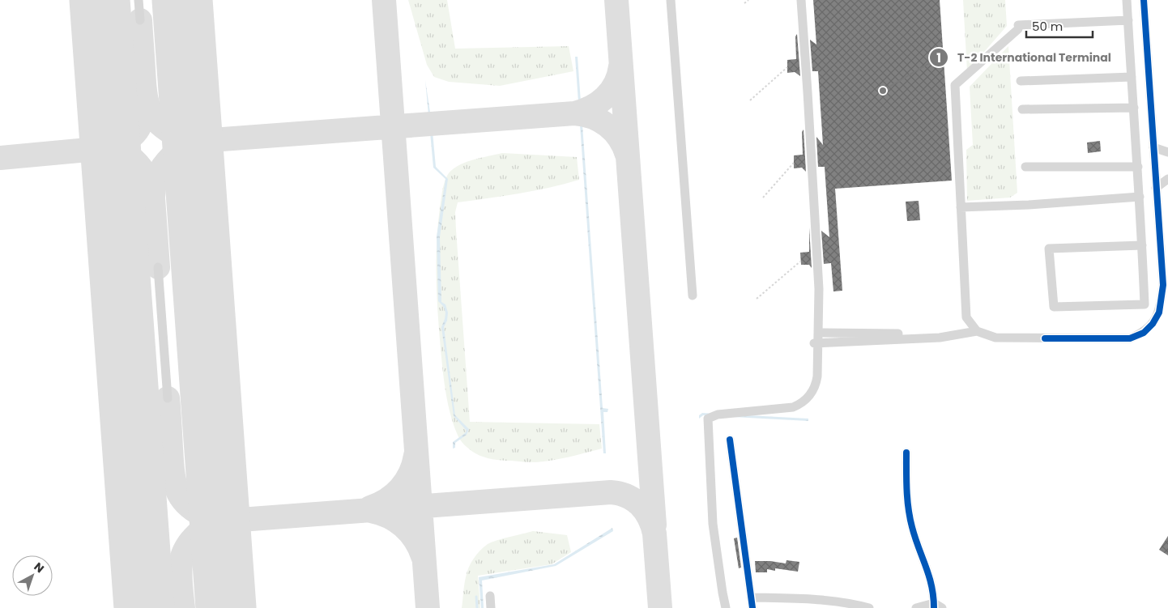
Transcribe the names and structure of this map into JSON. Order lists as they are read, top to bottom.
{
  "places": ["T-2 International Terminal"],
  "scale_bar": "50 m",
  "north": "top right"
}
